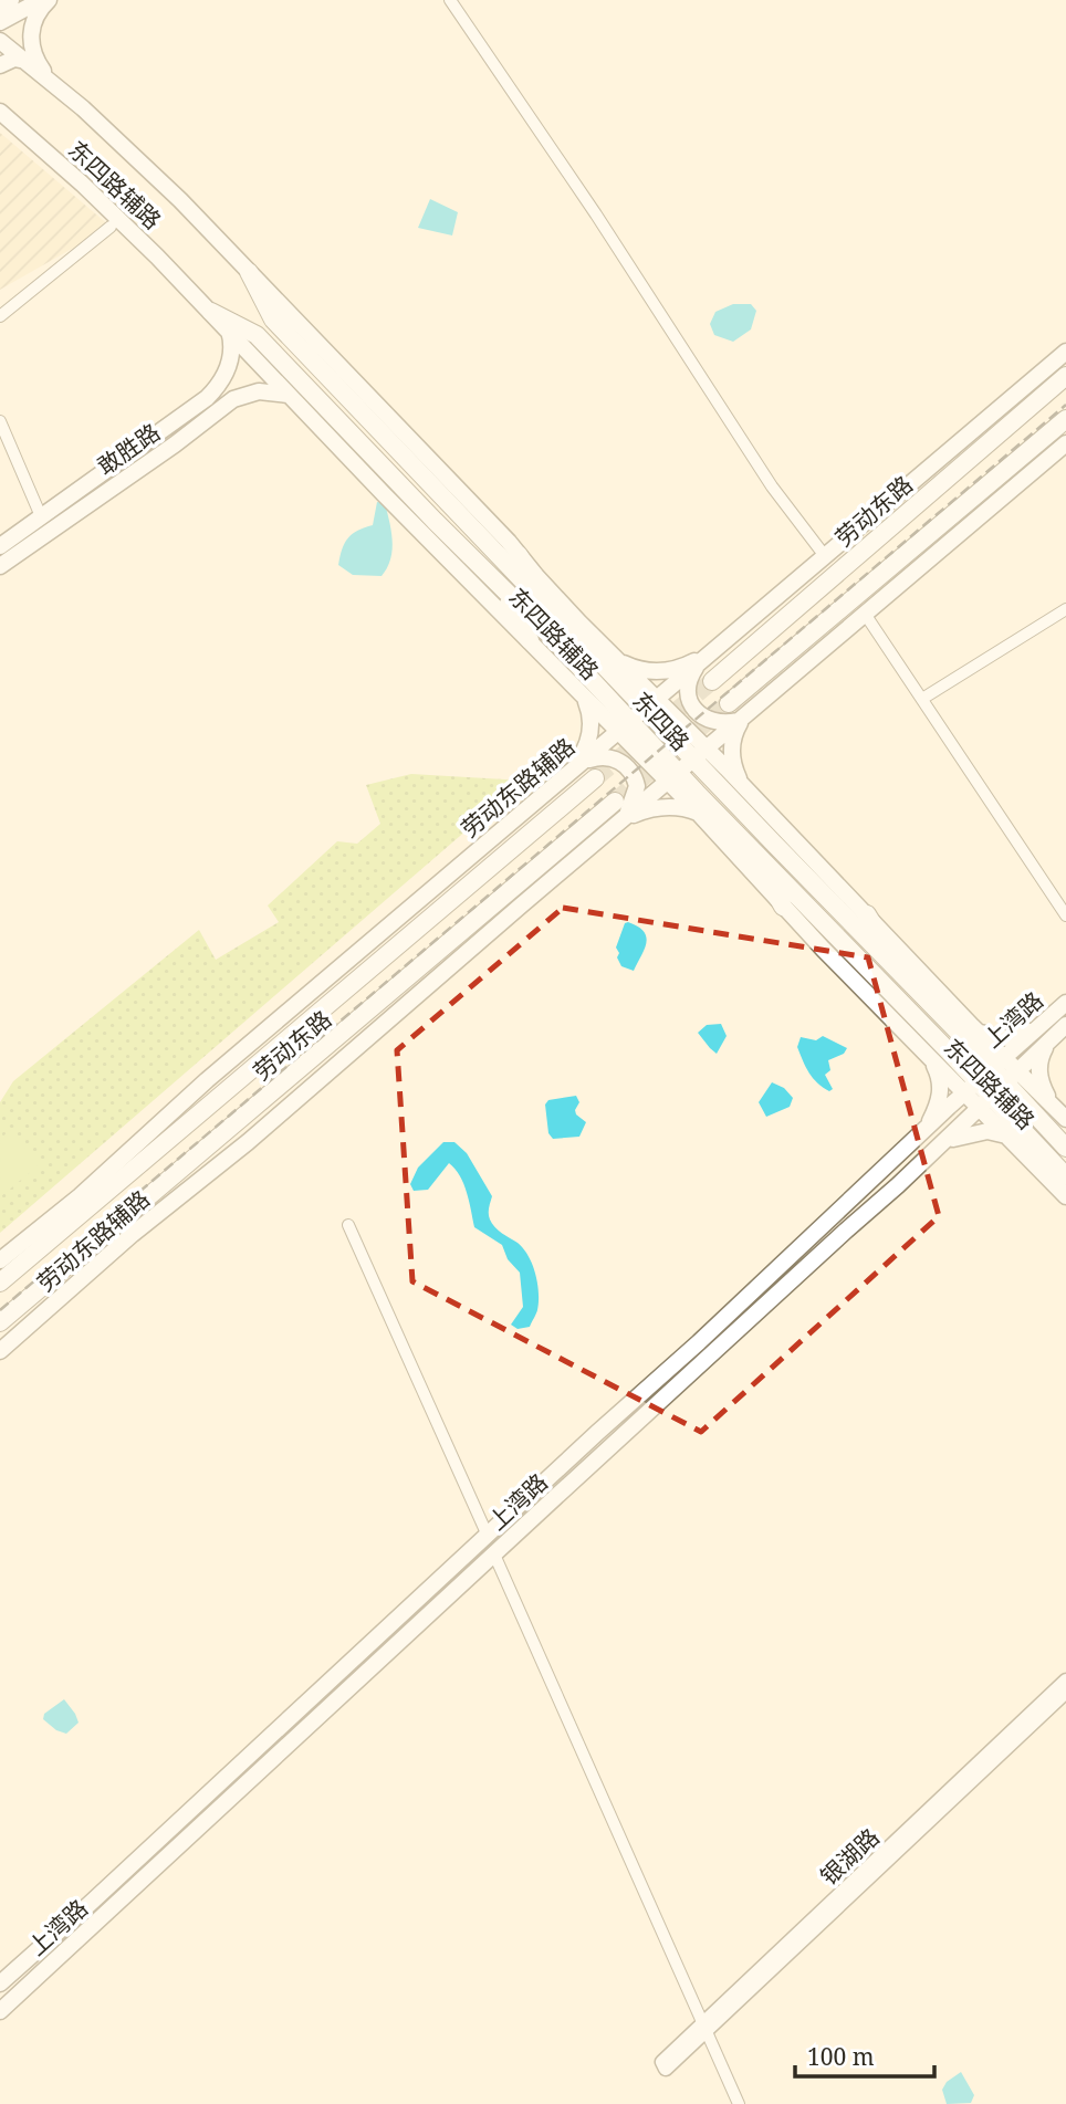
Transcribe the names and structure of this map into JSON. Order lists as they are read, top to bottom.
{
  "streets": {
    "main road": [
      "东四路辅路",
      "敢胜路",
      "劳动东路",
      "东四路",
      "劳动东路辅路",
      "上湾路"
    ],
    "street": ["银湖路"]
  },
  "crossings": [
    ["东四路辅路", "敢胜路"],
    ["东四路辅路", "东四路"],
    ["东四路辅路", "劳动东路辅路"],
    ["东四路辅路", "上湾路"],
    ["劳动东路", "劳动东路辅路"],
    ["东四路", "劳动东路辅路"],
    ["东四路", "上湾路"]
  ],
  "scale_bar": "100 m"
}
